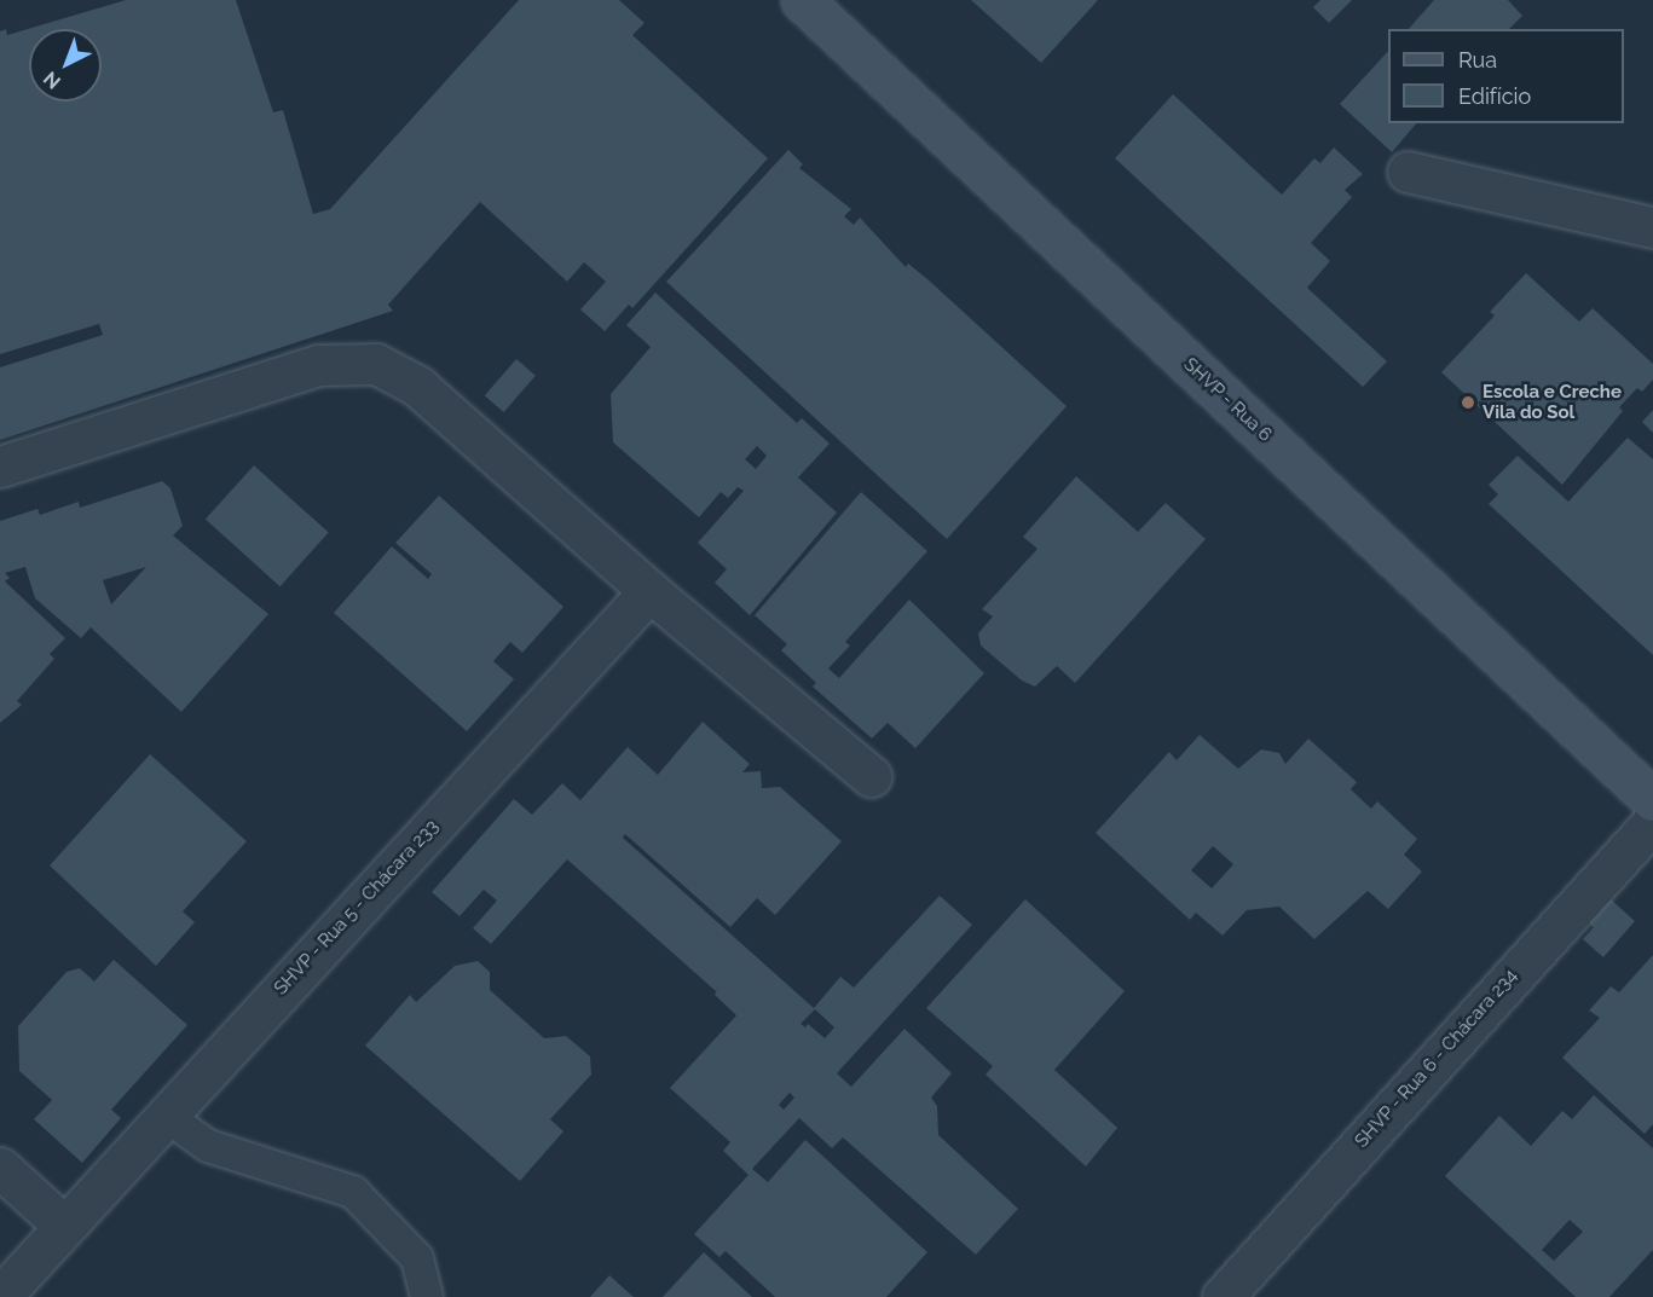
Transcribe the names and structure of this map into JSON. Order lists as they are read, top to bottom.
{
  "streets": {
    "street": ["SHVP - Rua 6", "SHVP - Rua 5 - Chácara 233", "SHVP - Rua 6 - Chácara 234"]
  },
  "places": ["Escola e Creche Vila do Sol"],
  "legend": ["Rua", "Edifício"],
  "north": "bottom left"
}
